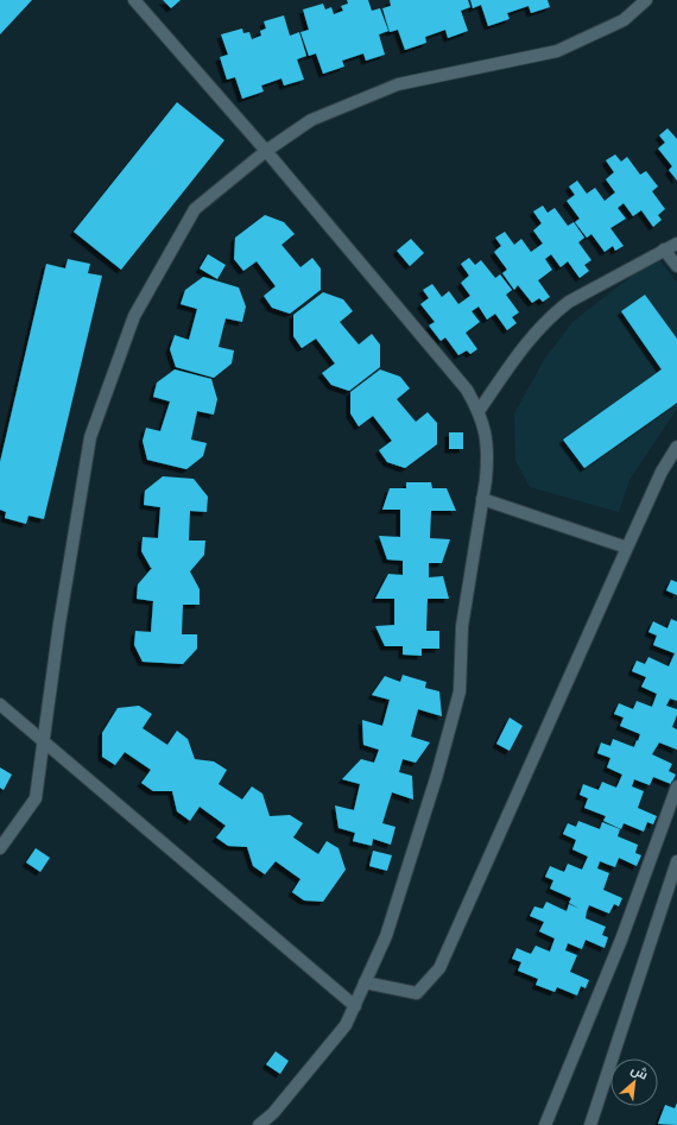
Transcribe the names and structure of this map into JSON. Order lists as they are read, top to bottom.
{
  "north": "top right"
}
